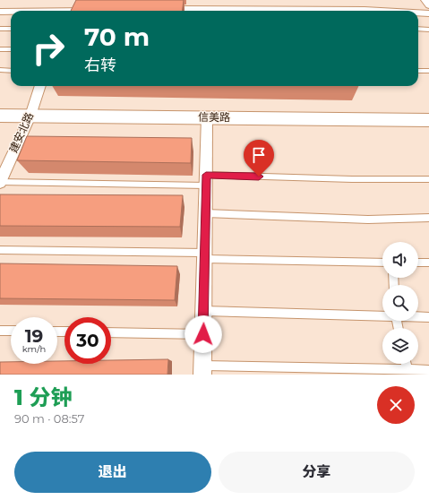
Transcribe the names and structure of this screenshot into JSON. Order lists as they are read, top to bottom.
{
  "streets": {
    "street": ["信美路", "建安北路"]
  },
  "crossings": [
    ["信美路", "建安北路"]
  ],
  "page": {
    "turn": ["70 m", "右转"],
    "speed": "19 km/h",
    "limit": "30",
    "heading": ["1 分钟", "90 m · 08:57"],
    "buttons": ["退出", "分享"]
  }
}
